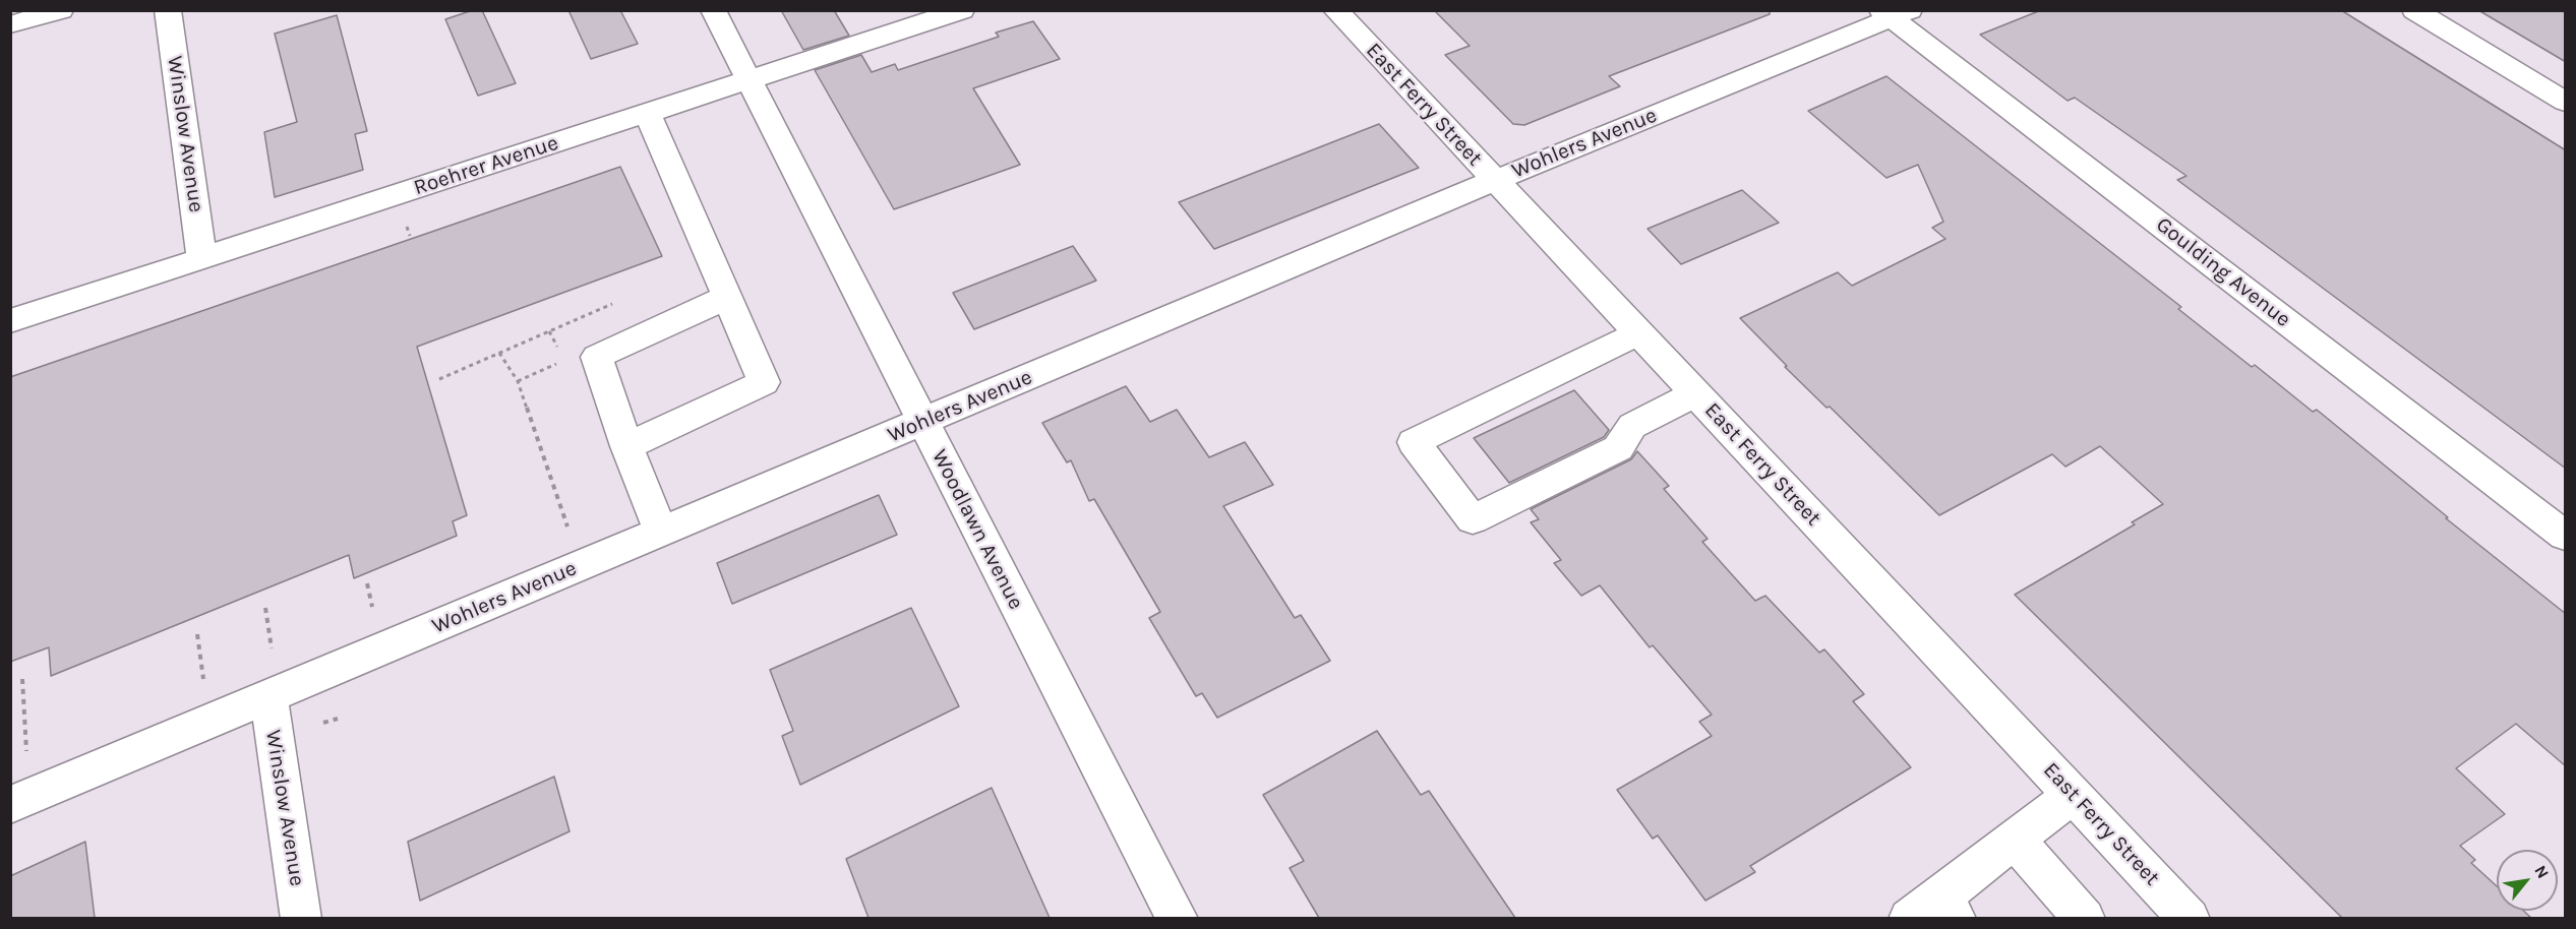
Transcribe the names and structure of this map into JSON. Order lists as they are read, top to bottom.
{
  "streets": {
    "street": [
      "East Ferry Street",
      "Winslow Avenue",
      "Wohlers Avenue",
      "Roehrer Avenue",
      "Goulding Avenue",
      "Woodlawn Avenue"
    ]
  },
  "crossings": [
    ["East Ferry Street", "Wohlers Avenue"],
    ["Winslow Avenue", "Wohlers Avenue"],
    ["Winslow Avenue", "Roehrer Avenue"],
    ["Wohlers Avenue", "Goulding Avenue"],
    ["Wohlers Avenue", "Woodlawn Avenue"],
    ["Roehrer Avenue", "Woodlawn Avenue"]
  ],
  "north": "top right"
}
